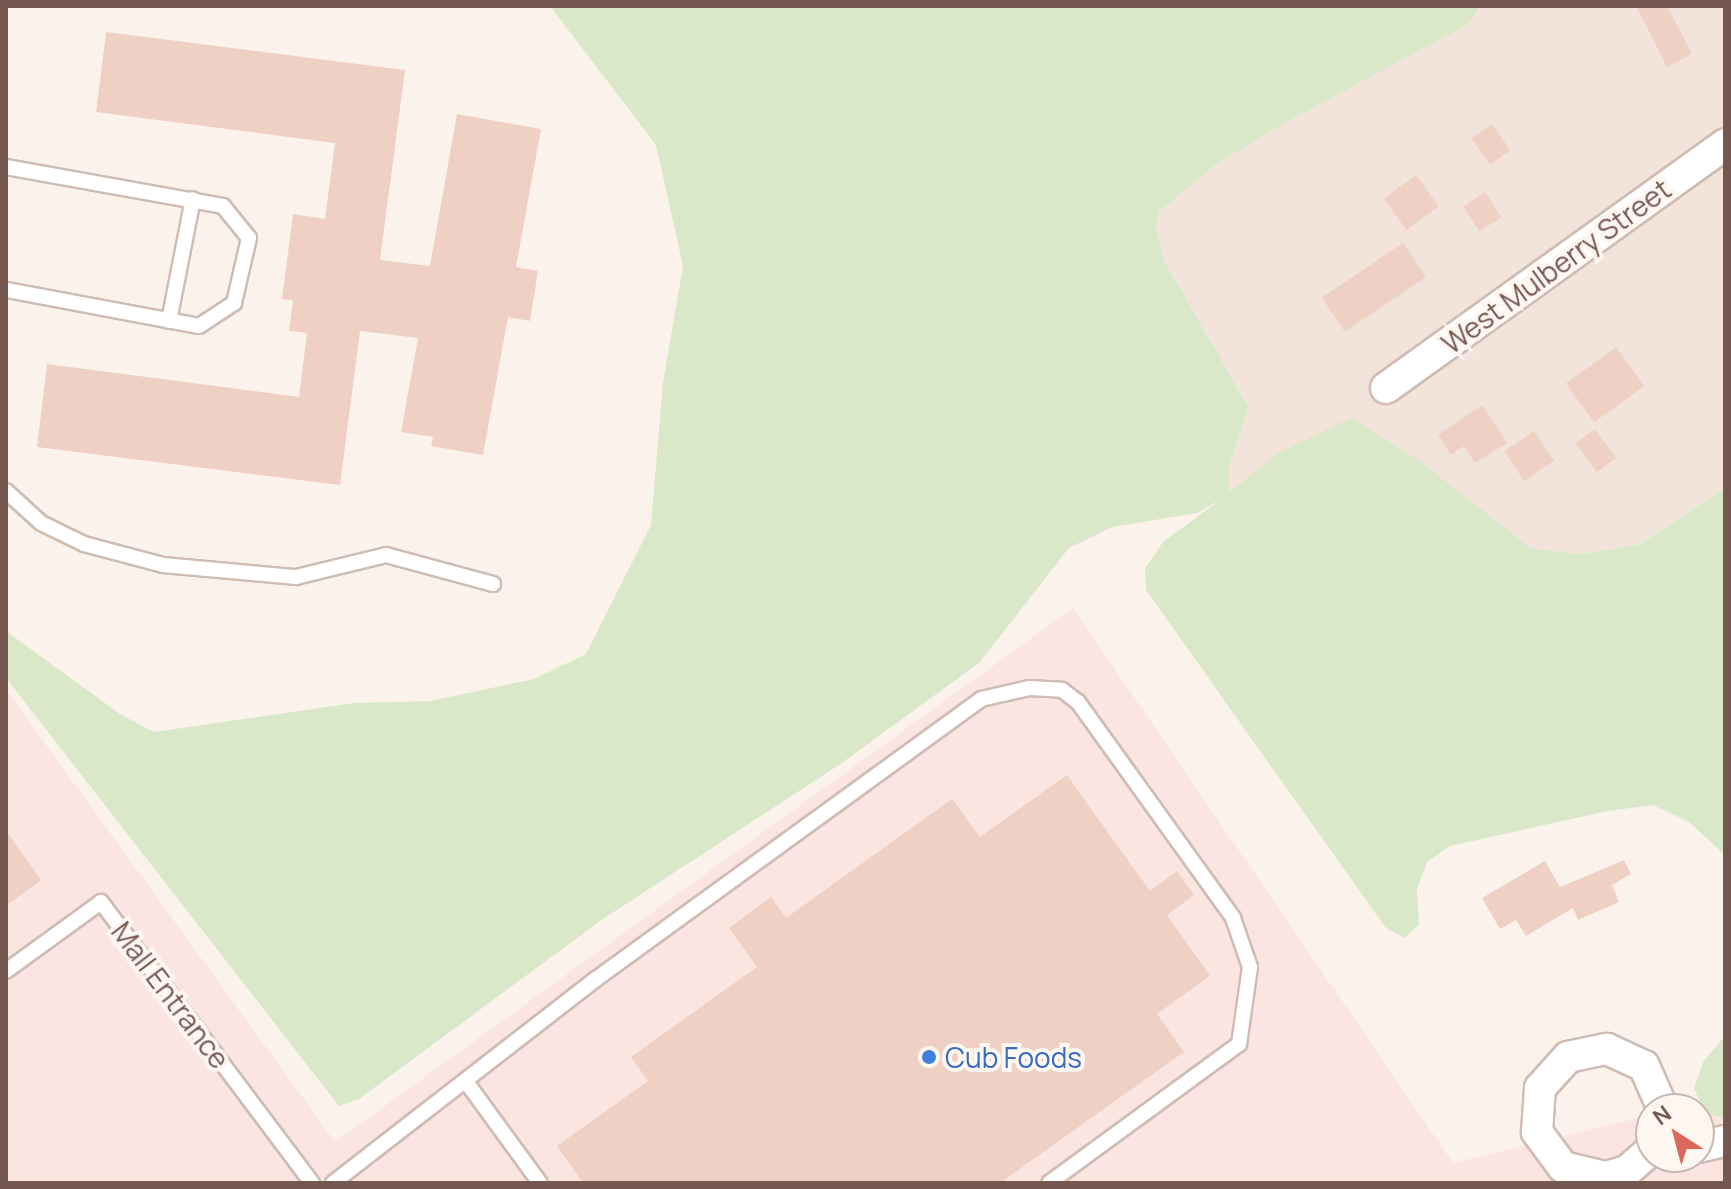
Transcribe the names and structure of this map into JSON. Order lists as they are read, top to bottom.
{
  "streets": {
    "street": ["West Mulberry Street"],
    "lane": ["Mall Entrance"]
  },
  "places": ["Cub Foods"],
  "north": "top left"
}
